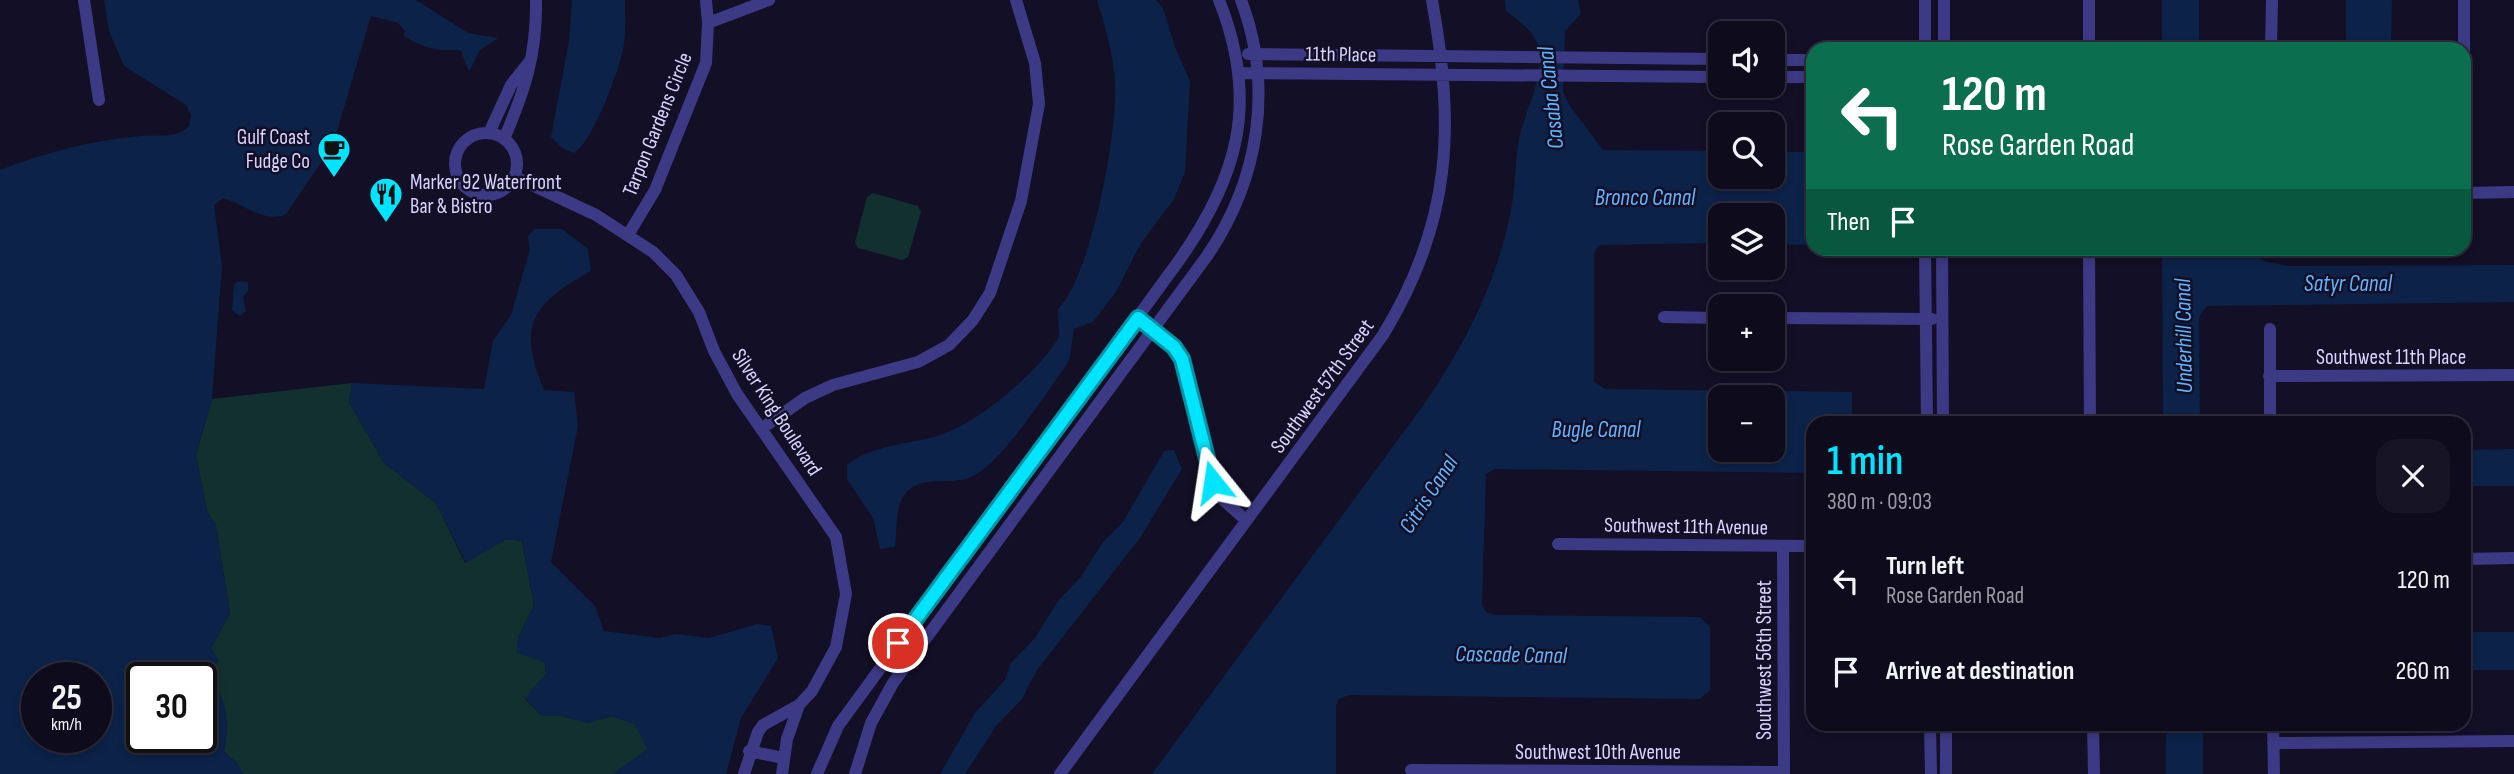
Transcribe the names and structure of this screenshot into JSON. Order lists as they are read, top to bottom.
{
  "streets": {
    "street": [
      "11th Place",
      "Tarpon Gardens Circle",
      "Southwest 11th Place",
      "Southwest 57th Street",
      "Silver King Boulevard",
      "Southwest 11th Avenue",
      "Southwest 56th Street",
      "Southwest 10th Avenue"
    ]
  },
  "crossings": [
    ["11th Place", "Southwest 57th Street"],
    ["Tarpon Gardens Circle", "Silver King Boulevard"],
    ["Southwest 11th Avenue", "Southwest 56th Street"],
    ["Southwest 56th Street", "Southwest 10th Avenue"]
  ],
  "water": [
    "Casaba Canal",
    "Bronco Canal",
    "Satyr Canal",
    "Underhill Canal",
    "Bugle Canal",
    "Citris Canal",
    "Cascade Canal"
  ],
  "places": {
    "cafe": ["Gulf Coast Fudge Co"],
    "restaurant": ["Marker 92 Waterfront Bar & Bistro"]
  },
  "page": {
    "map_buttons": ["+", "−"],
    "turn": ["120 m", "Rose Garden Road"],
    "then": "Then",
    "heading": ["1 min", "380 m · 09:03"],
    "list": [
      {
        "name": "Turn left",
        "note": "Rose Garden Road",
        "value": "120 m"
      },
      {
        "name": "Arrive at destination",
        "value": "260 m"
      }
    ],
    "speed": "25 km/h",
    "limit": "30"
  }
}
